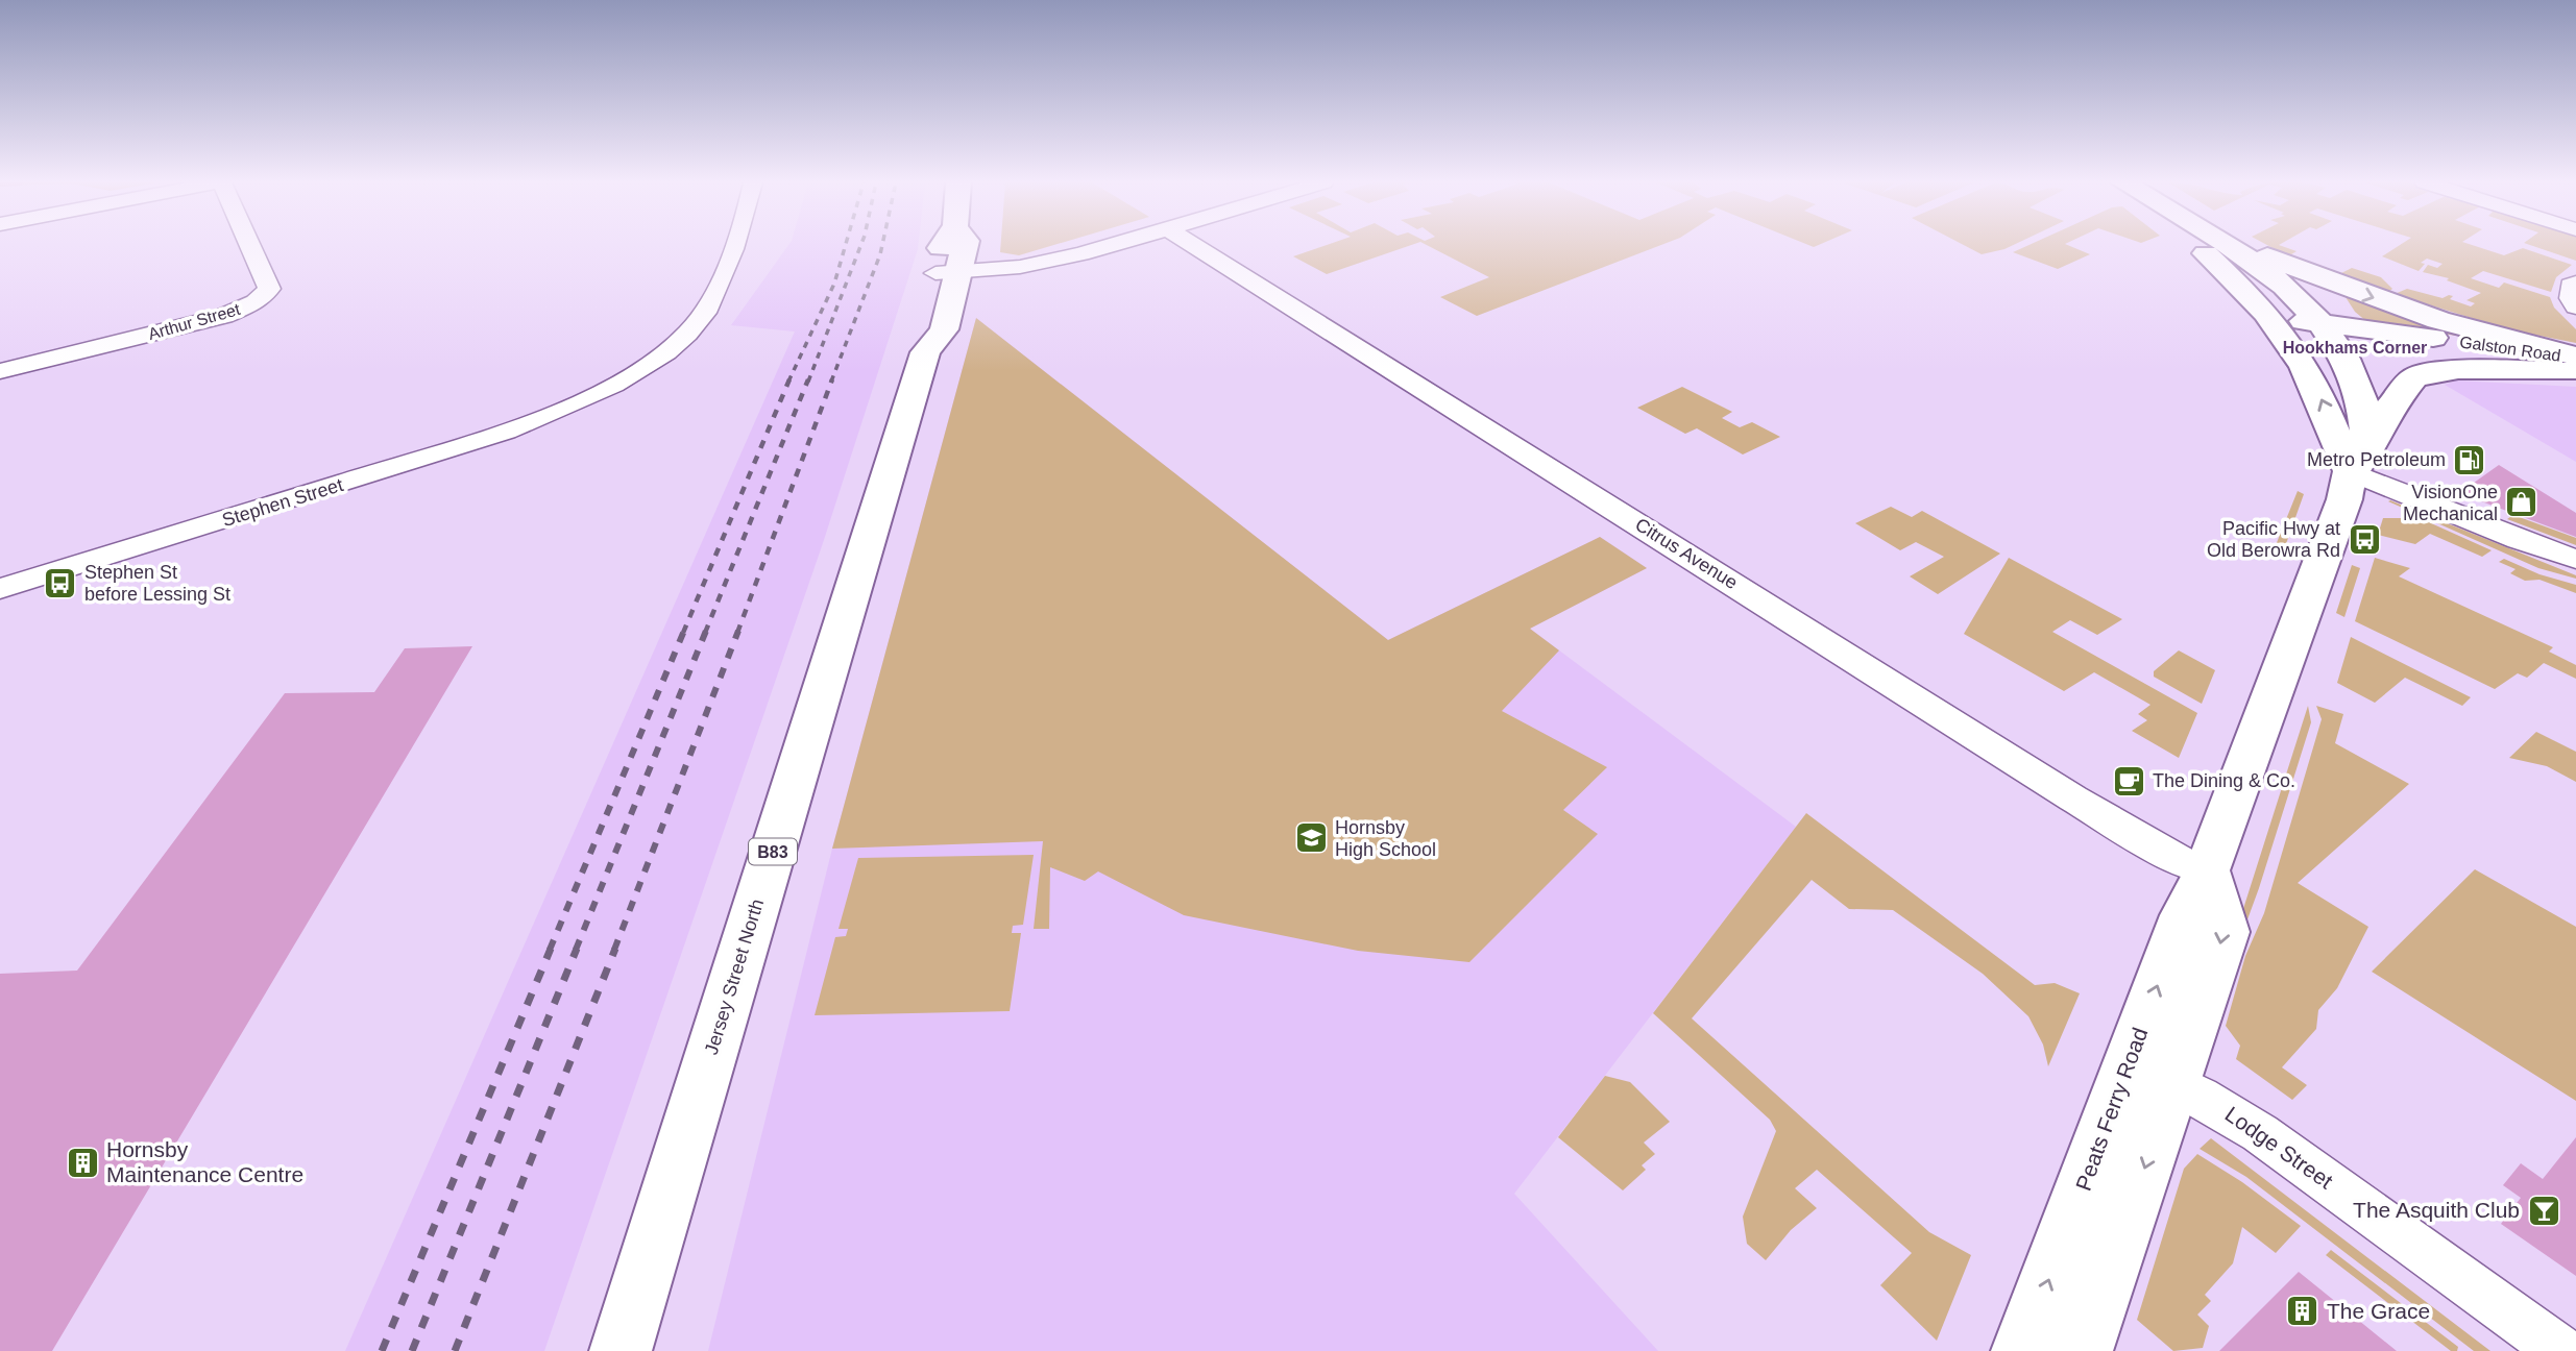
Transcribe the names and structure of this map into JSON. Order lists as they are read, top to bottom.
{
  "streets": {
    "main road": [
      "Galston Road",
      "B83",
      "Jersey Street North",
      "Peats Ferry Road"
    ],
    "street": [
      "Arthur Street",
      "Stephen Street",
      "Citrus Avenue",
      "Lodge Street"
    ]
  },
  "crossings": [
    ["Citrus Avenue", "Peats Ferry Road"],
    ["Peats Ferry Road", "Lodge Street"]
  ],
  "districts": ["Hookhams Corner"],
  "places": {
    "fuel station": ["Metro Petroleum"],
    "shop": ["VisionOne Mechanical"],
    "bus stop": ["Pacific Hwy at Old Berowra Rd", "Stephen St before Lessing St"],
    "cafe": ["The Dining & Co."],
    "school or university": ["Hornsby High School"],
    "building": ["Hornsby Maintenance Centre", "The Grace"],
    "bar": ["The Asquith Club"]
  }
}
